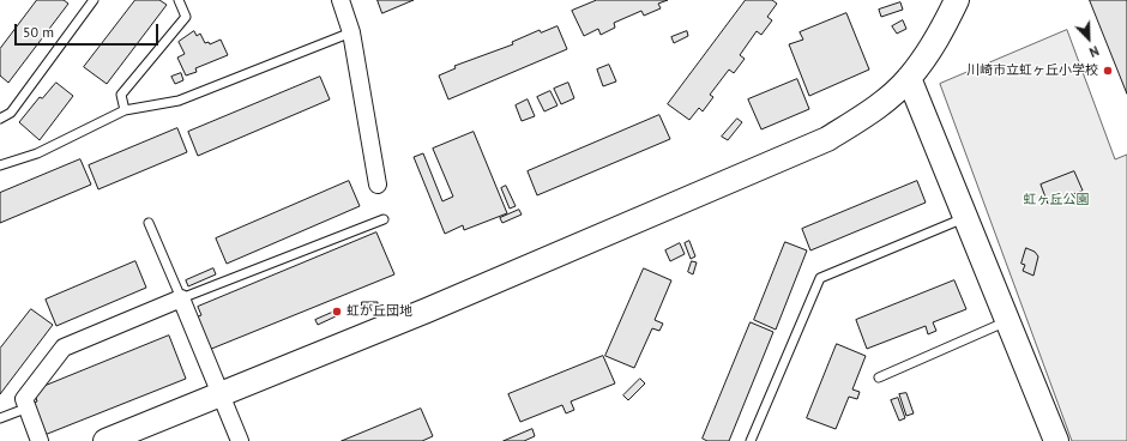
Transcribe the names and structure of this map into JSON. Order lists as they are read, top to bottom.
{
  "parks": ["虹ヶ丘公園"],
  "places": ["川崎市立虹ヶ丘小学校", "虹が丘団地"],
  "scale_bar": "50 m",
  "north": "bottom right"
}
